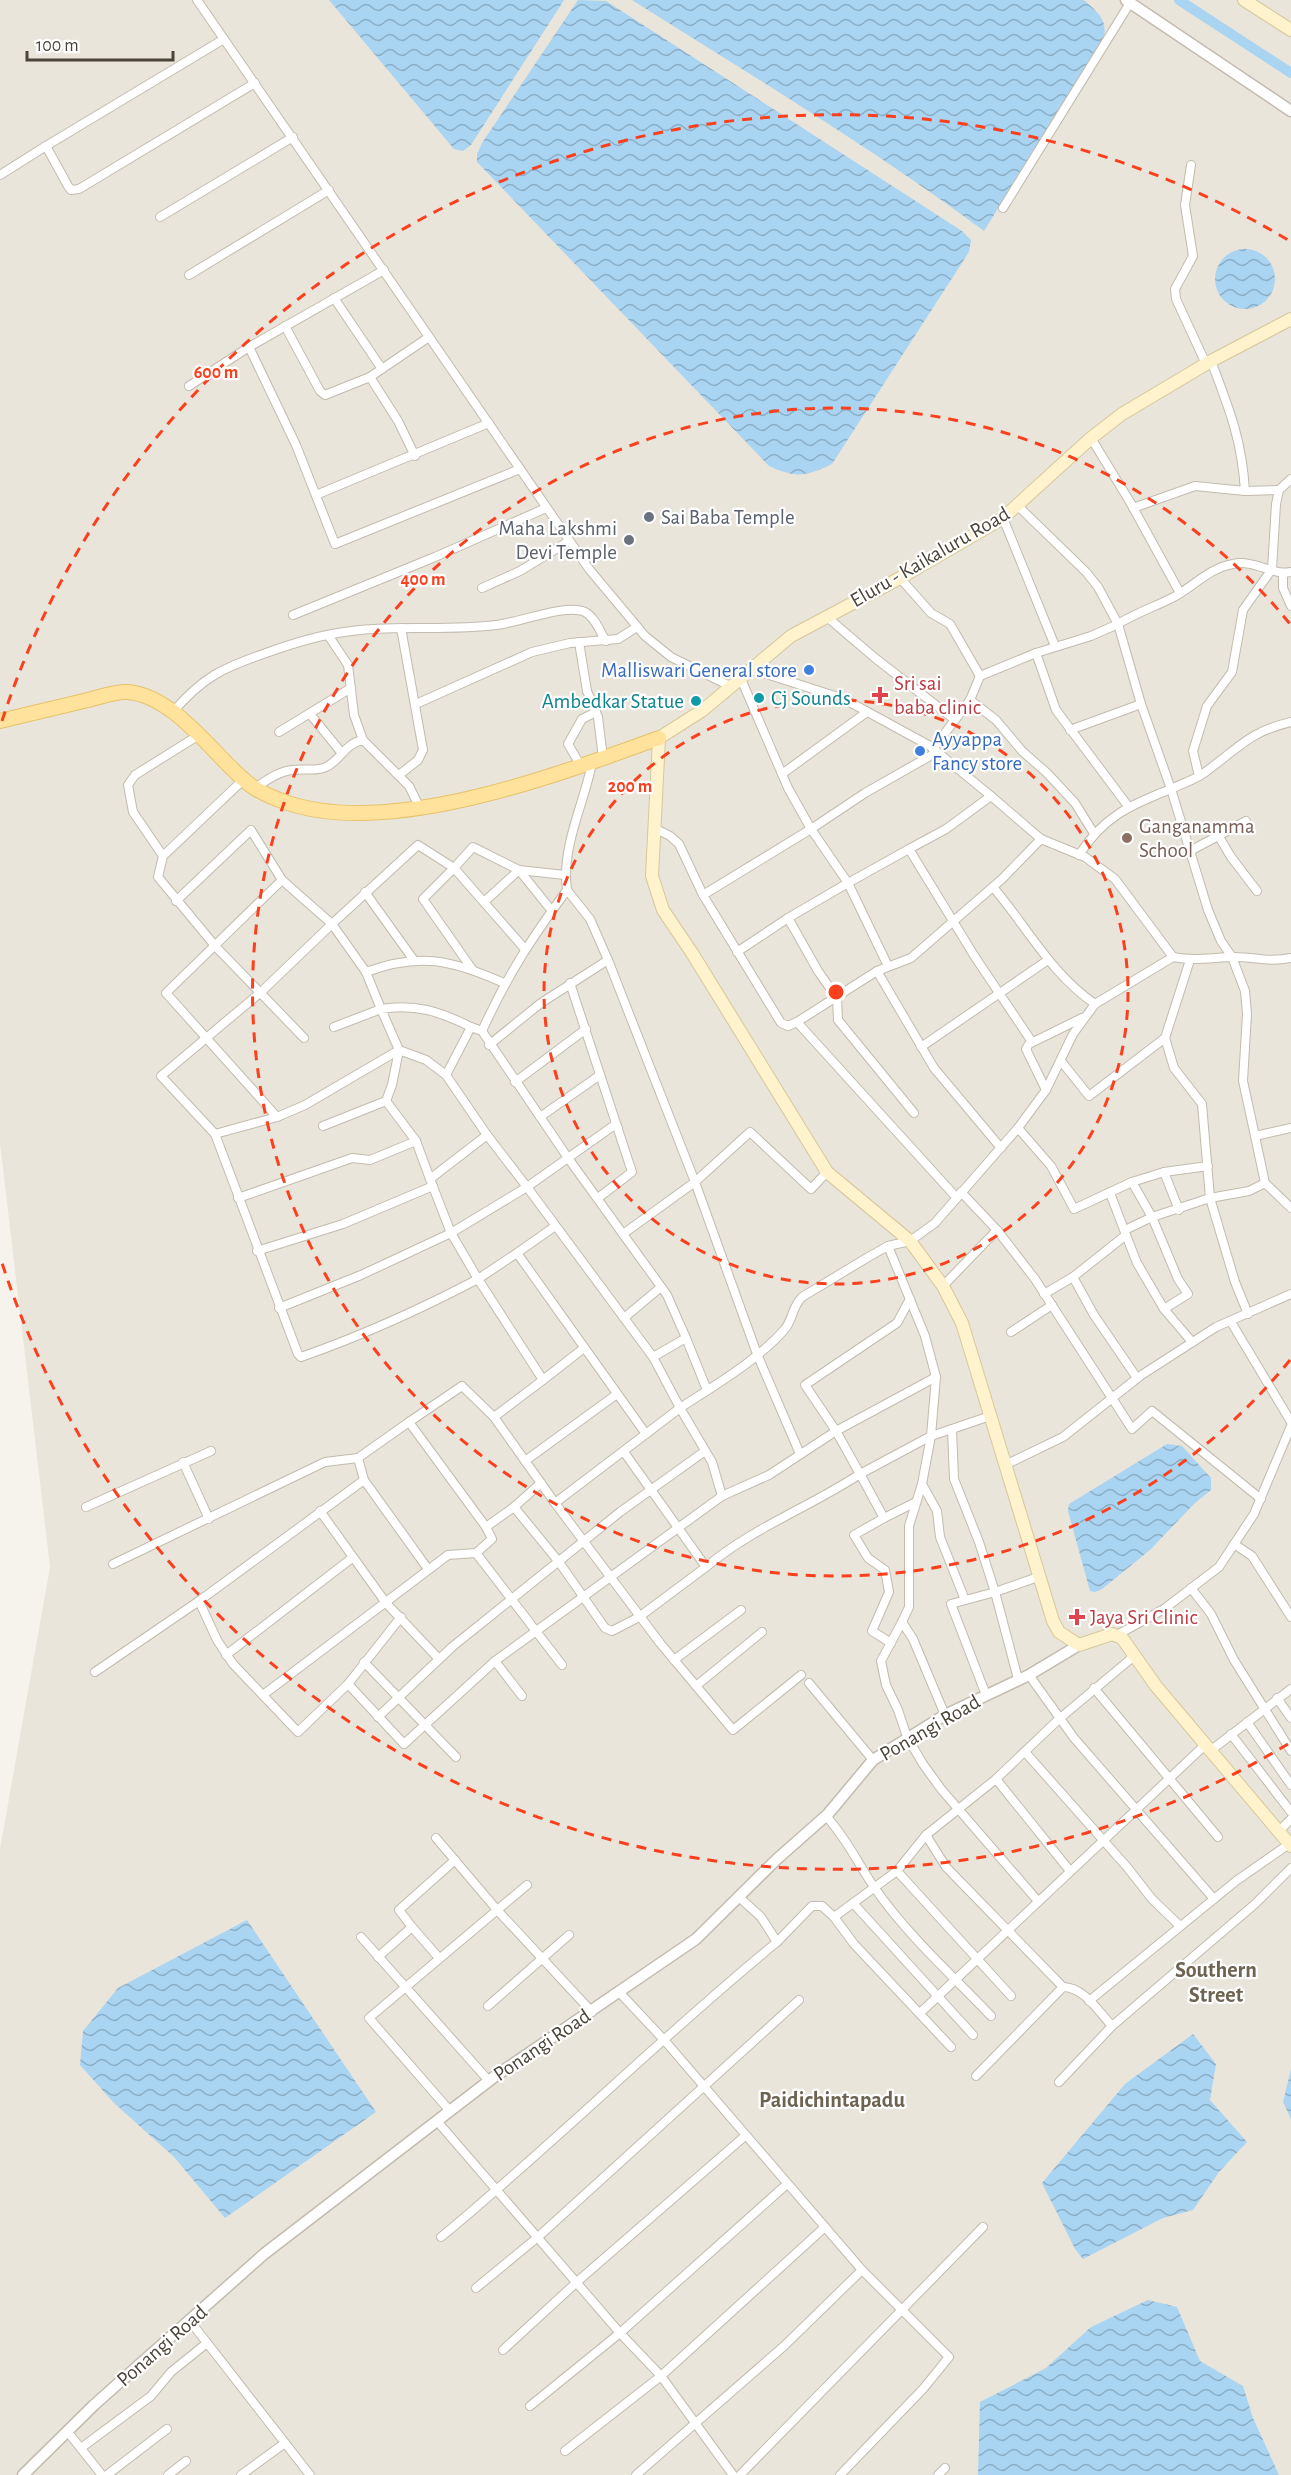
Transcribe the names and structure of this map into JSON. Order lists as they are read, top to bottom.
{
  "streets": {
    "main road": ["Eluru - Kaikaluru Road"],
    "street": ["Ponangi Road"]
  },
  "districts": ["Southern Street", "Paidichintapadu"],
  "places": {
    "other": [
      "Sai Baba Temple",
      "Maha Lakshmi Devi Temple",
      "Malliswari General store",
      "Cj Sounds",
      "Ambedkar Statue",
      "Ayyappa Fancy store",
      "Ganganamma School"
    ],
    "health": ["Sri sai baba clinic", "Jaya Sri Clinic"]
  },
  "scale_bar": "100 m",
  "rings": ["600 m", "400 m", "200 m"]
}
